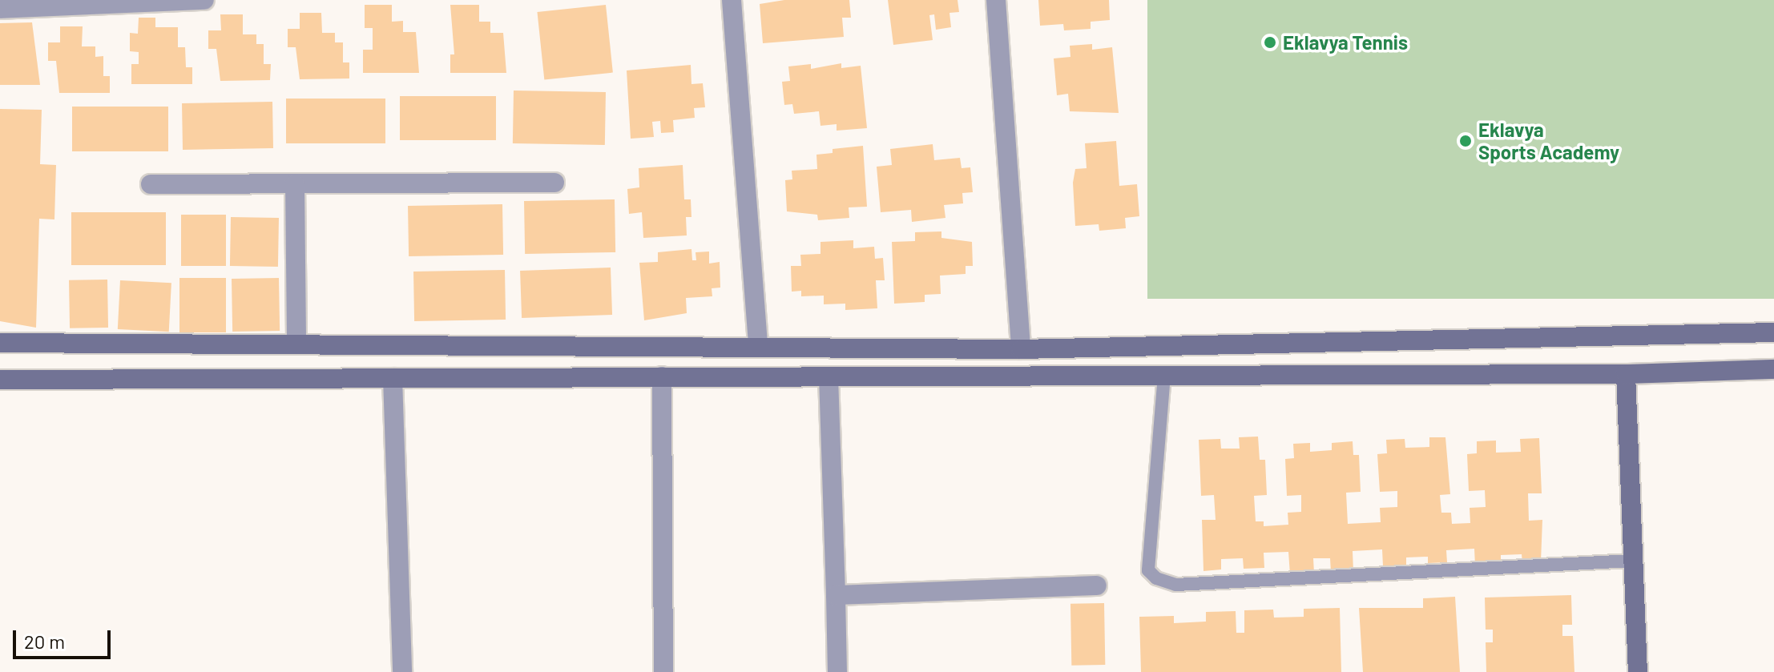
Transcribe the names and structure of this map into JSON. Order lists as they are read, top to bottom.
{
  "places": ["Eklavya Tennis", "Eklavya Sports Academy"],
  "scale_bar": "20 m"
}
